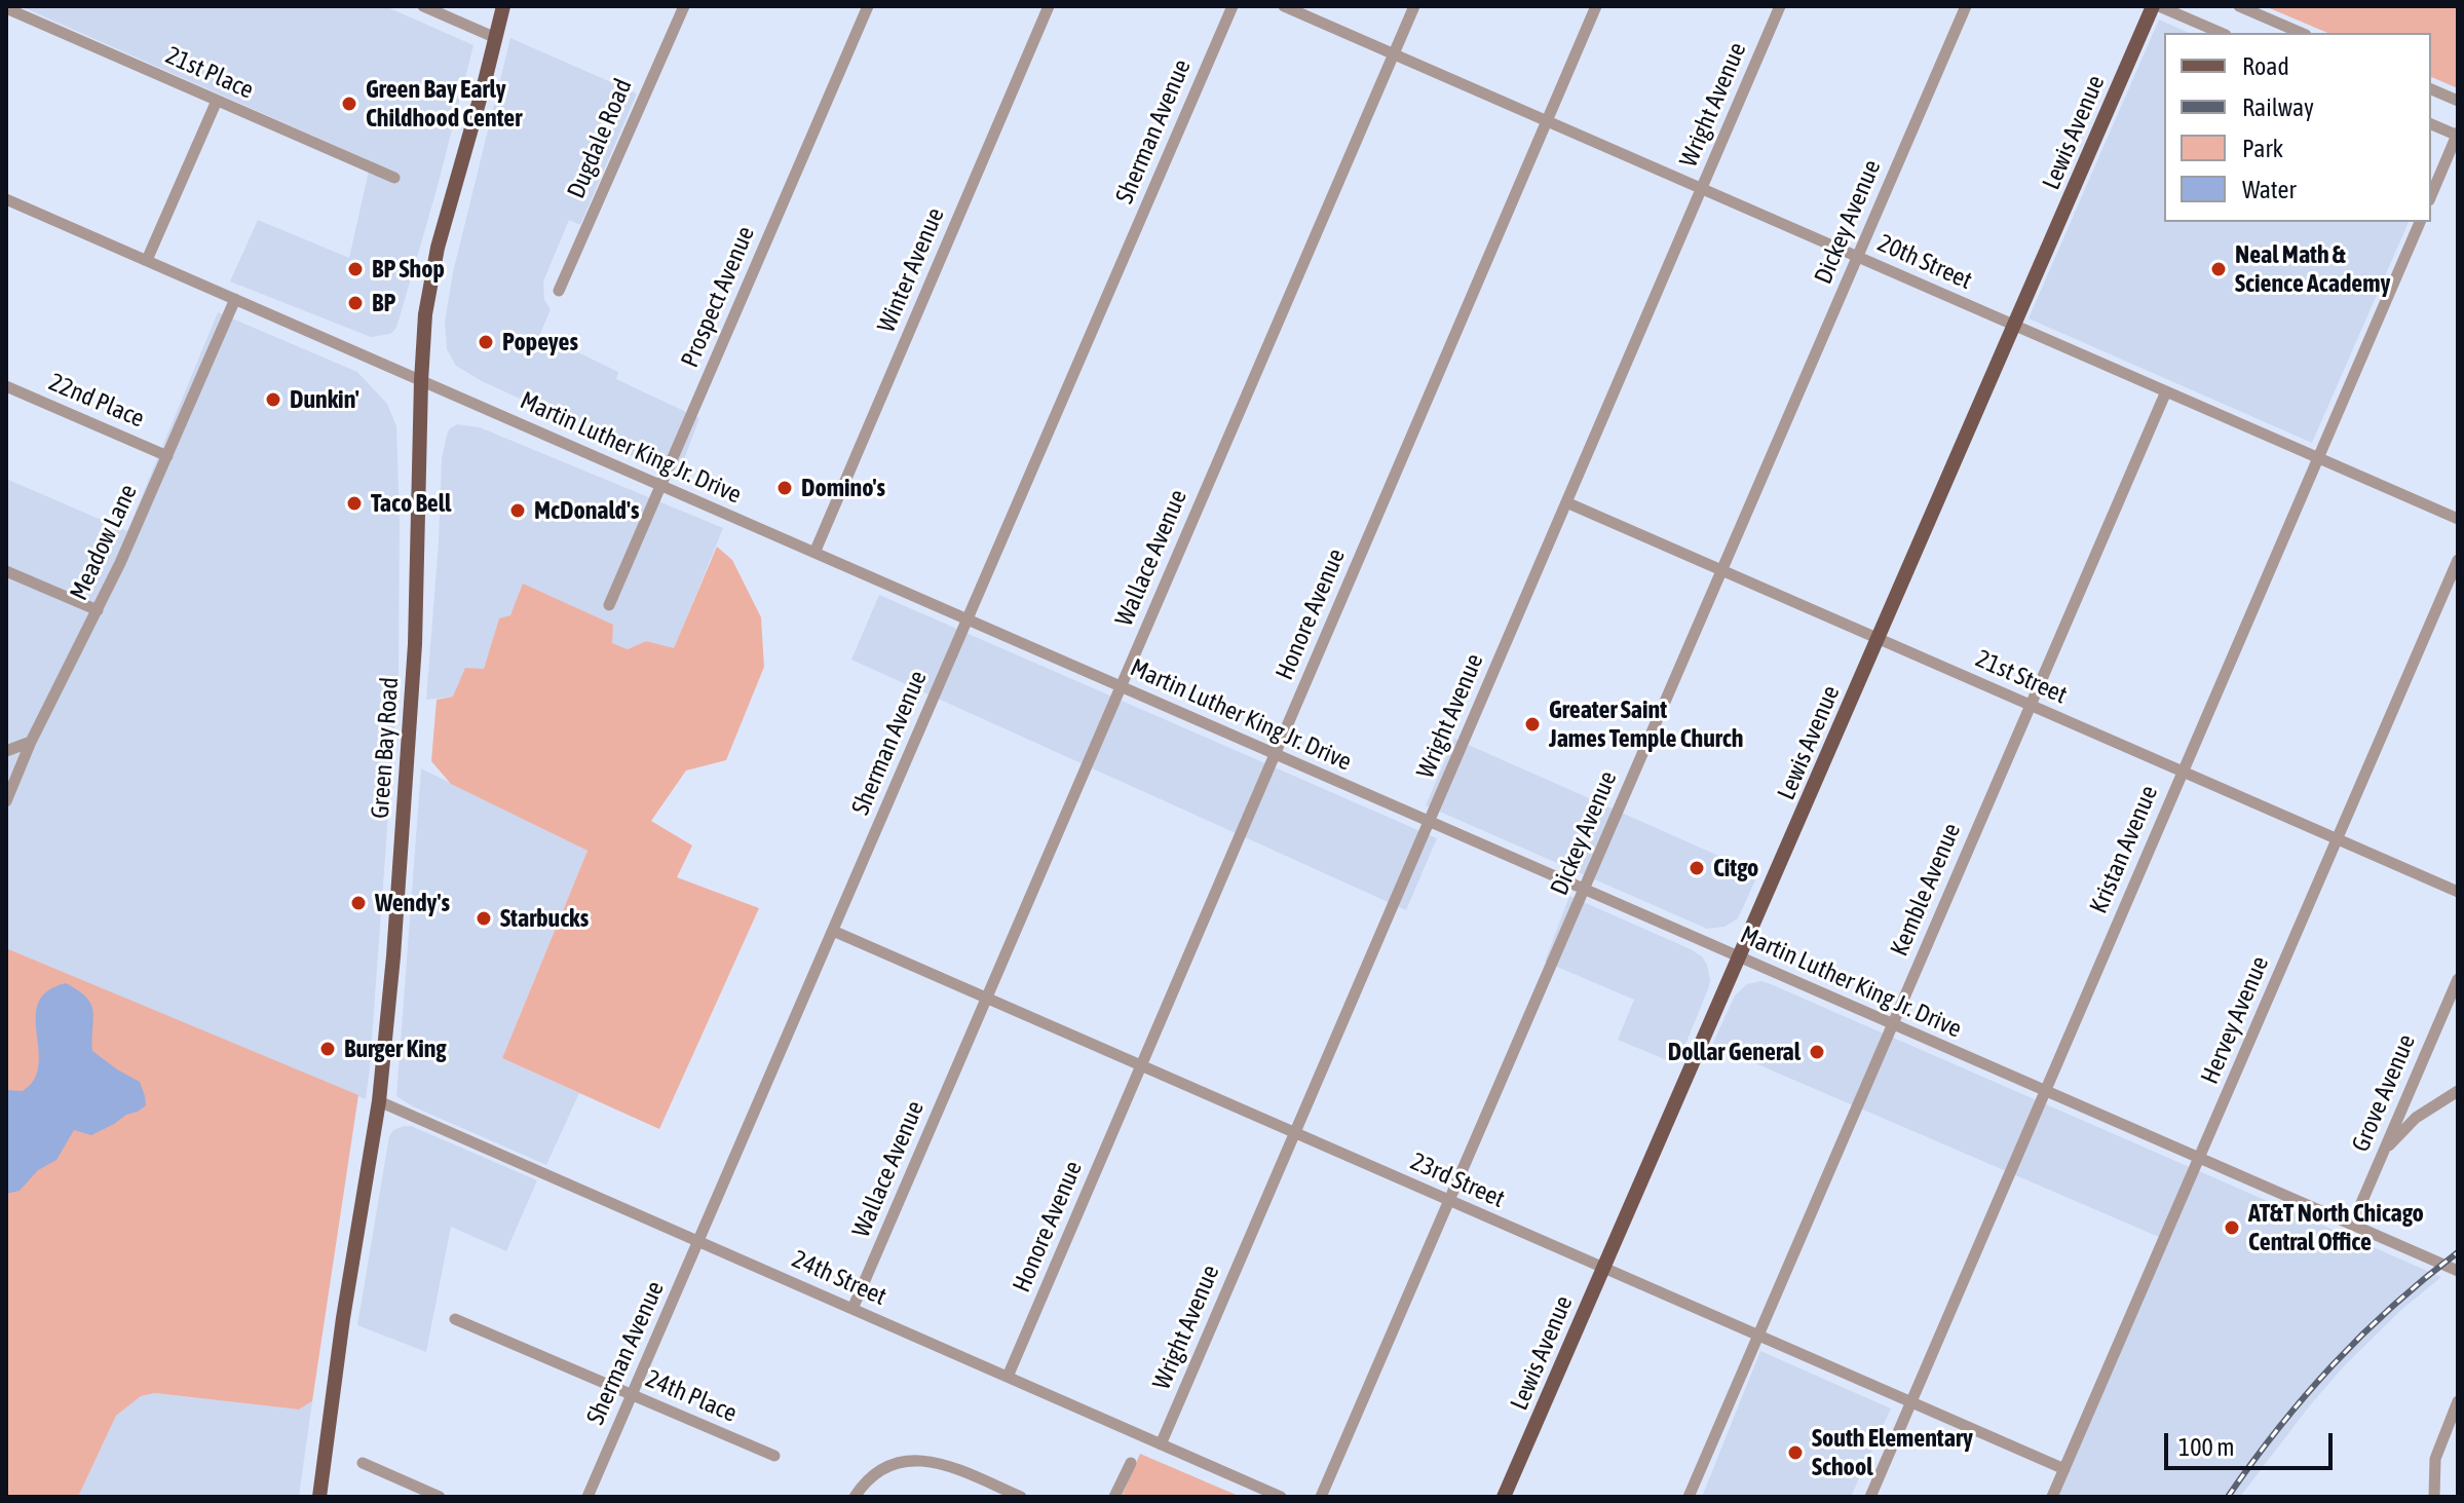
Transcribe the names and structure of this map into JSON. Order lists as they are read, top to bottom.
{
  "streets": {
    "main road": ["Lewis Avenue", "Green Bay Road"],
    "street": [
      "21st Place",
      "Wright Avenue",
      "Sherman Avenue",
      "Dugdale Road",
      "Dickey Avenue",
      "20th Street",
      "Winter Avenue",
      "Prospect Avenue",
      "22nd Place",
      "Martin Luther King Jr. Drive",
      "Meadow Lane",
      "Wallace Avenue",
      "Honore Avenue",
      "21st Street",
      "Kristan Avenue",
      "Kemble Avenue",
      "Hervey Avenue",
      "Grove Avenue",
      "23rd Street",
      "24th Street",
      "24th Place"
    ]
  },
  "crossings": [
    ["Wright Avenue", "20th Street"],
    ["Wright Avenue", "Martin Luther King Jr. Drive"],
    ["Wright Avenue", "21st Street"],
    ["Wright Avenue", "23rd Street"],
    ["Wright Avenue", "24th Street"],
    ["Sherman Avenue", "Martin Luther King Jr. Drive"],
    ["Sherman Avenue", "23rd Street"],
    ["Sherman Avenue", "24th Street"],
    ["Sherman Avenue", "24th Place"],
    ["Lewis Avenue", "20th Street"],
    ["Lewis Avenue", "Martin Luther King Jr. Drive"],
    ["Lewis Avenue", "21st Street"],
    ["Lewis Avenue", "23rd Street"],
    ["Dickey Avenue", "20th Street"],
    ["Dickey Avenue", "Martin Luther King Jr. Drive"],
    ["Dickey Avenue", "21st Street"],
    ["Dickey Avenue", "23rd Street"],
    ["20th Street", "Wallace Avenue"],
    ["20th Street", "Honore Avenue"],
    ["20th Street", "Kristan Avenue"],
    ["20th Street", "Kemble Avenue"],
    ["Winter Avenue", "Martin Luther King Jr. Drive"],
    ["Prospect Avenue", "Martin Luther King Jr. Drive"],
    ["22nd Place", "Meadow Lane"],
    ["Martin Luther King Jr. Drive", "Meadow Lane"],
    ["Martin Luther King Jr. Drive", "Wallace Avenue"],
    ["Martin Luther King Jr. Drive", "Honore Avenue"],
    ["Martin Luther King Jr. Drive", "Green Bay Road"],
    ["Martin Luther King Jr. Drive", "Kristan Avenue"],
    ["Martin Luther King Jr. Drive", "Kemble Avenue"],
    ["Martin Luther King Jr. Drive", "Hervey Avenue"],
    ["Martin Luther King Jr. Drive", "Grove Avenue"],
    ["Wallace Avenue", "23rd Street"],
    ["Wallace Avenue", "24th Street"],
    ["Honore Avenue", "23rd Street"],
    ["Honore Avenue", "24th Street"],
    ["21st Street", "Kristan Avenue"],
    ["21st Street", "Kemble Avenue"],
    ["21st Street", "Hervey Avenue"],
    ["Green Bay Road", "24th Street"],
    ["Kristan Avenue", "23rd Street"],
    ["Kemble Avenue", "23rd Street"],
    ["Hervey Avenue", "23rd Street"]
  ],
  "places": [
    "Green Bay Early Childhood Center",
    "BP Shop",
    "Neal Math & Science Academy",
    "BP",
    "Popeyes",
    "Dunkin'",
    "Domino's",
    "Taco Bell",
    "McDonald's",
    "Greater Saint James Temple Church",
    "Citgo",
    "Wendy's",
    "Starbucks",
    "Burger King",
    "Dollar General",
    "AT&T North Chicago Central Office",
    "South Elementary School"
  ],
  "legend": [
    "Road",
    "Railway",
    "Park",
    "Water"
  ],
  "scale_bar": "100 m"
}
